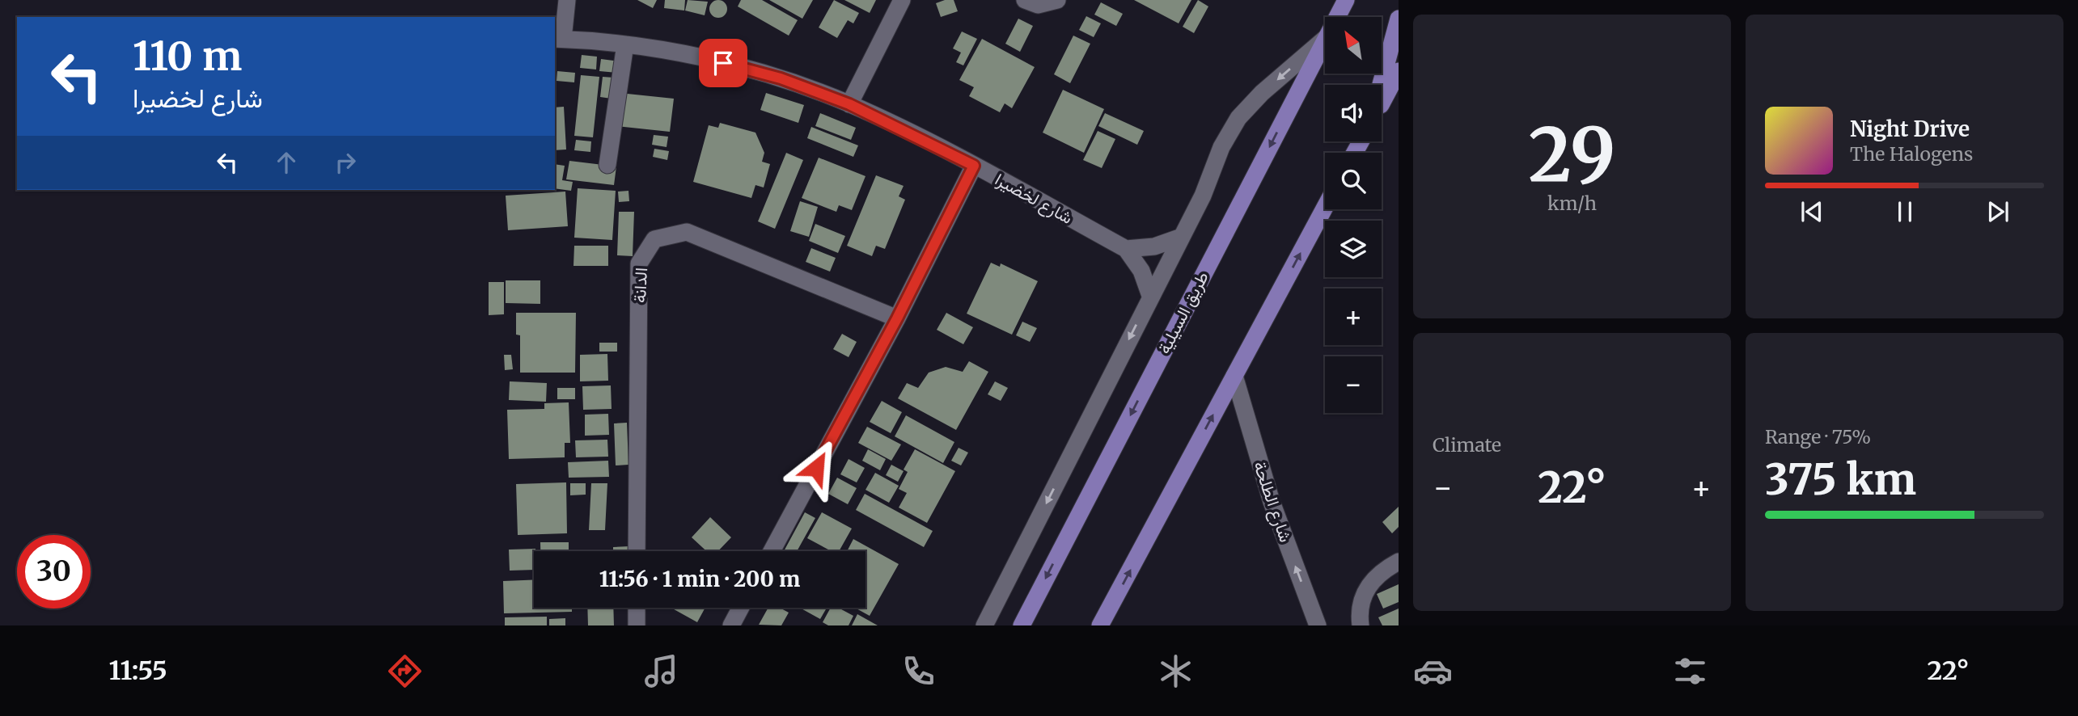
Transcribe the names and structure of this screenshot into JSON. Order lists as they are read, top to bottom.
{
  "streets": {
    "main road": ["طريق السيلية"],
    "street": ["شارع لخضيرا", "الدانة", "شارع الطلحة"]
  },
  "one_way": ["شارع الطلحة"],
  "north": "top left",
  "page": {
    "tile": [
      ["29", "km/h"],
      "Climate",
      ["Range · 75%", "375 km"]
    ],
    "map_buttons": ["+", "−"],
    "turn": ["110 m", "شارع لخضيرا"],
    "song": ["Night Drive", "The Halogens"],
    "heat": ["−", "22°", "+"],
    "limit": "30",
    "trip": "11:56 · 1 min · 200 m",
    "tabs": ["11:55", "22°"]
  }
}
